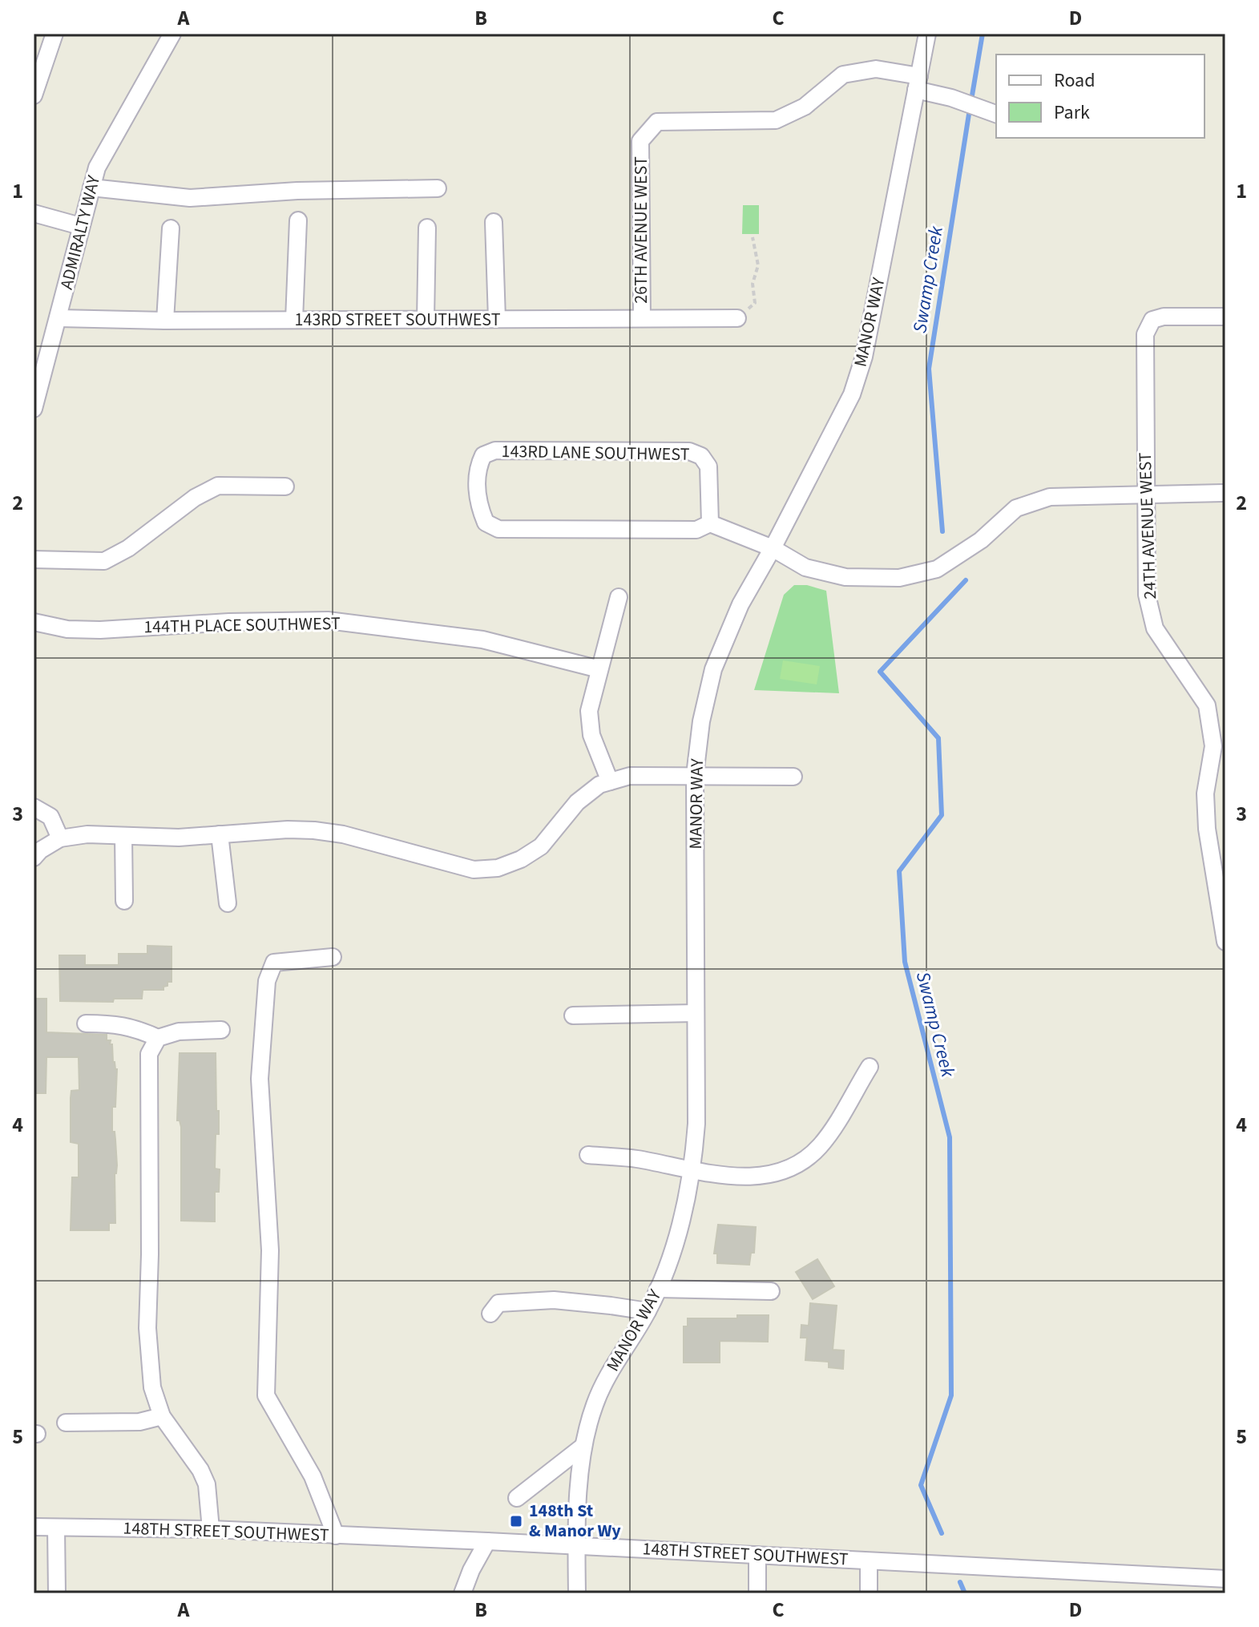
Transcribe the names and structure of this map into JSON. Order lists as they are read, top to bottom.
{
  "streets": {
    "street": [
      "26TH AVENUE WEST",
      "ADMIRALTY WAY",
      "143RD STREET SOUTHWEST",
      "MANOR WAY",
      "143RD LANE SOUTHWEST",
      "24TH AVENUE WEST",
      "144TH PLACE SOUTHWEST",
      "148TH STREET SOUTHWEST"
    ]
  },
  "crossings": [
    ["26TH AVENUE WEST", "143RD STREET SOUTHWEST"],
    ["26TH AVENUE WEST", "MANOR WAY"],
    ["ADMIRALTY WAY", "143RD STREET SOUTHWEST"],
    ["MANOR WAY", "148TH STREET SOUTHWEST"]
  ],
  "water": ["Swamp Creek"],
  "places": {
    "transit": ["148th St & Manor Wy"]
  },
  "legend": ["Road", "Park"],
  "grid": {
    "columns": [
      "A",
      "B",
      "C",
      "D"
    ],
    "rows": [
      "1",
      "2",
      "3",
      "4",
      "5"
    ]
  }
}
